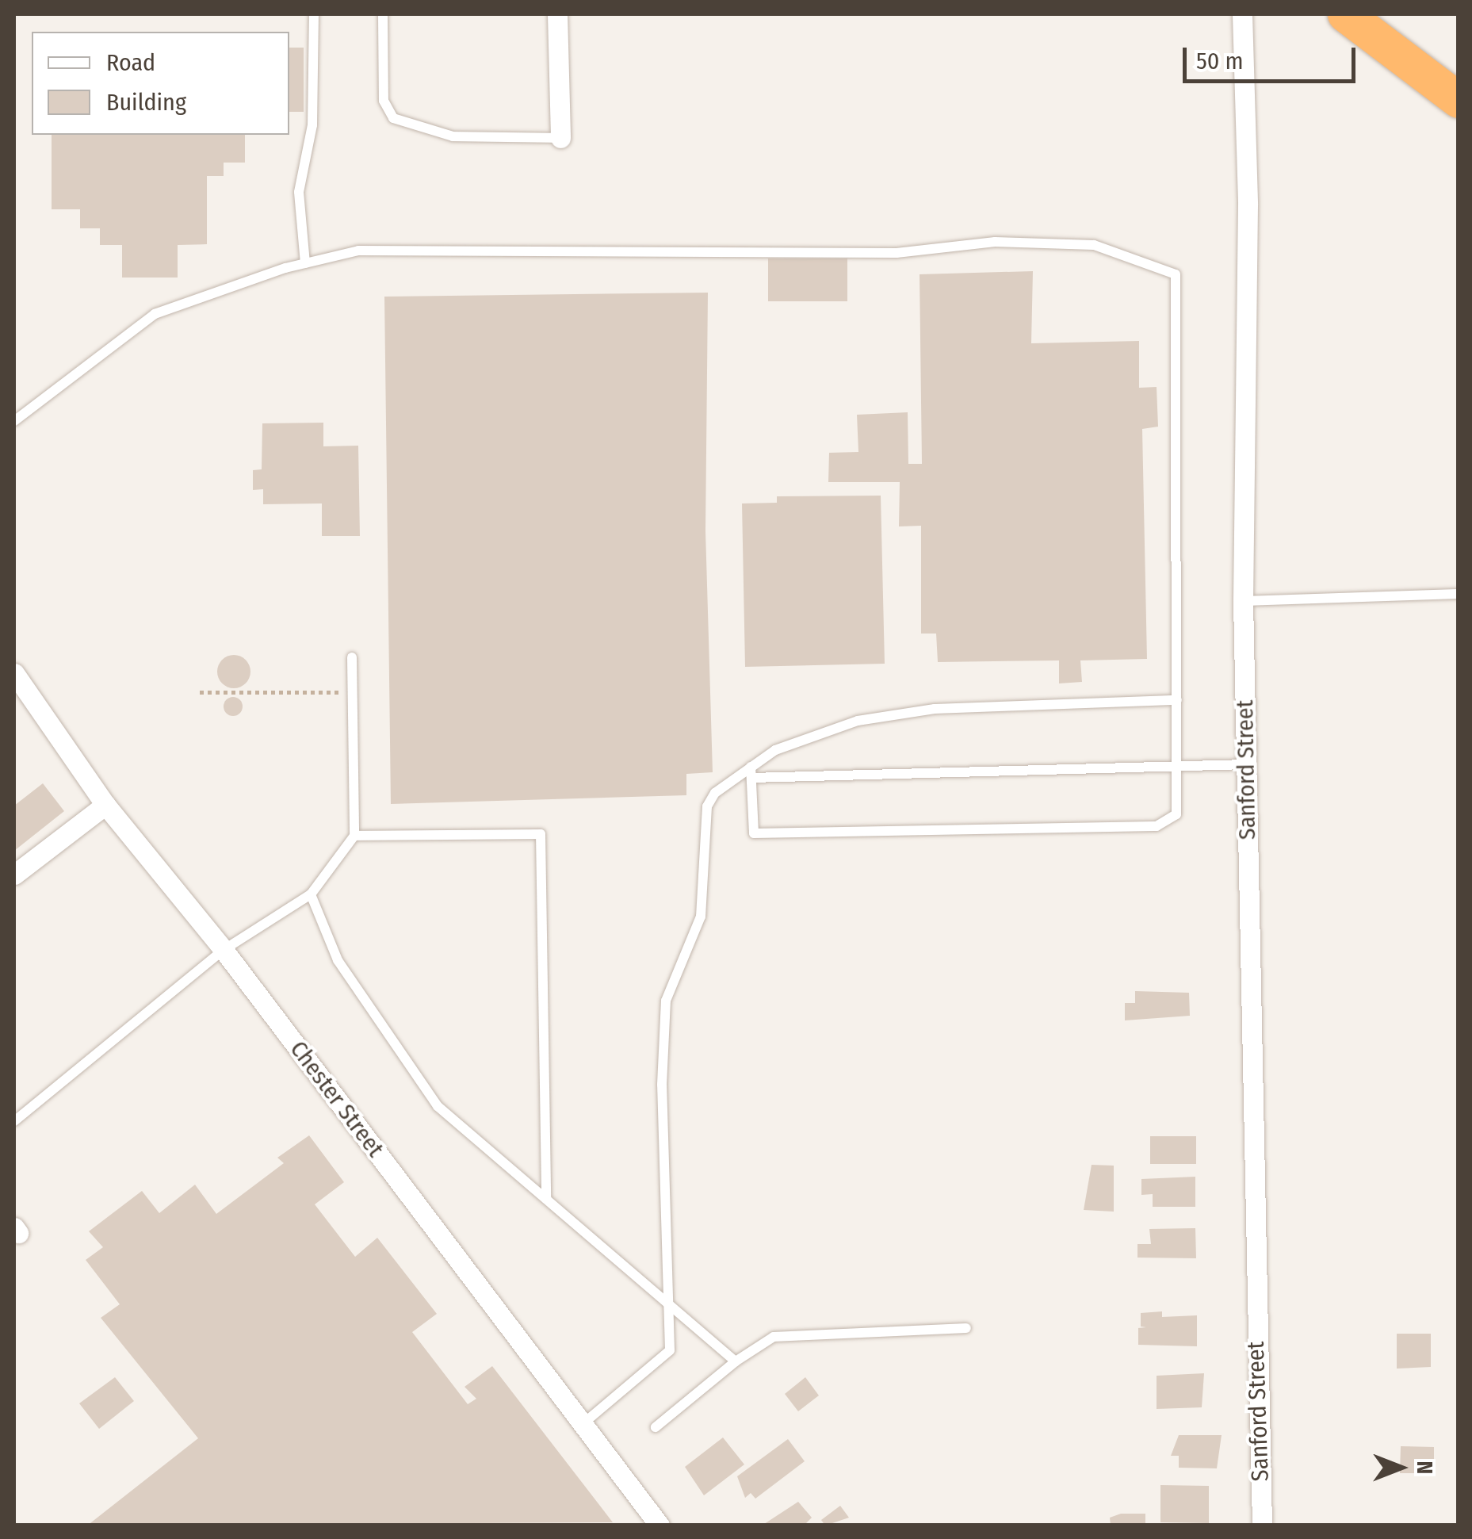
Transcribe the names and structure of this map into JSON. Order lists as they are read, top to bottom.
{
  "streets": {
    "street": ["Sanford Street", "Chester Street"]
  },
  "legend": ["Road", "Building"],
  "scale_bar": "50 m",
  "north": "right"
}
